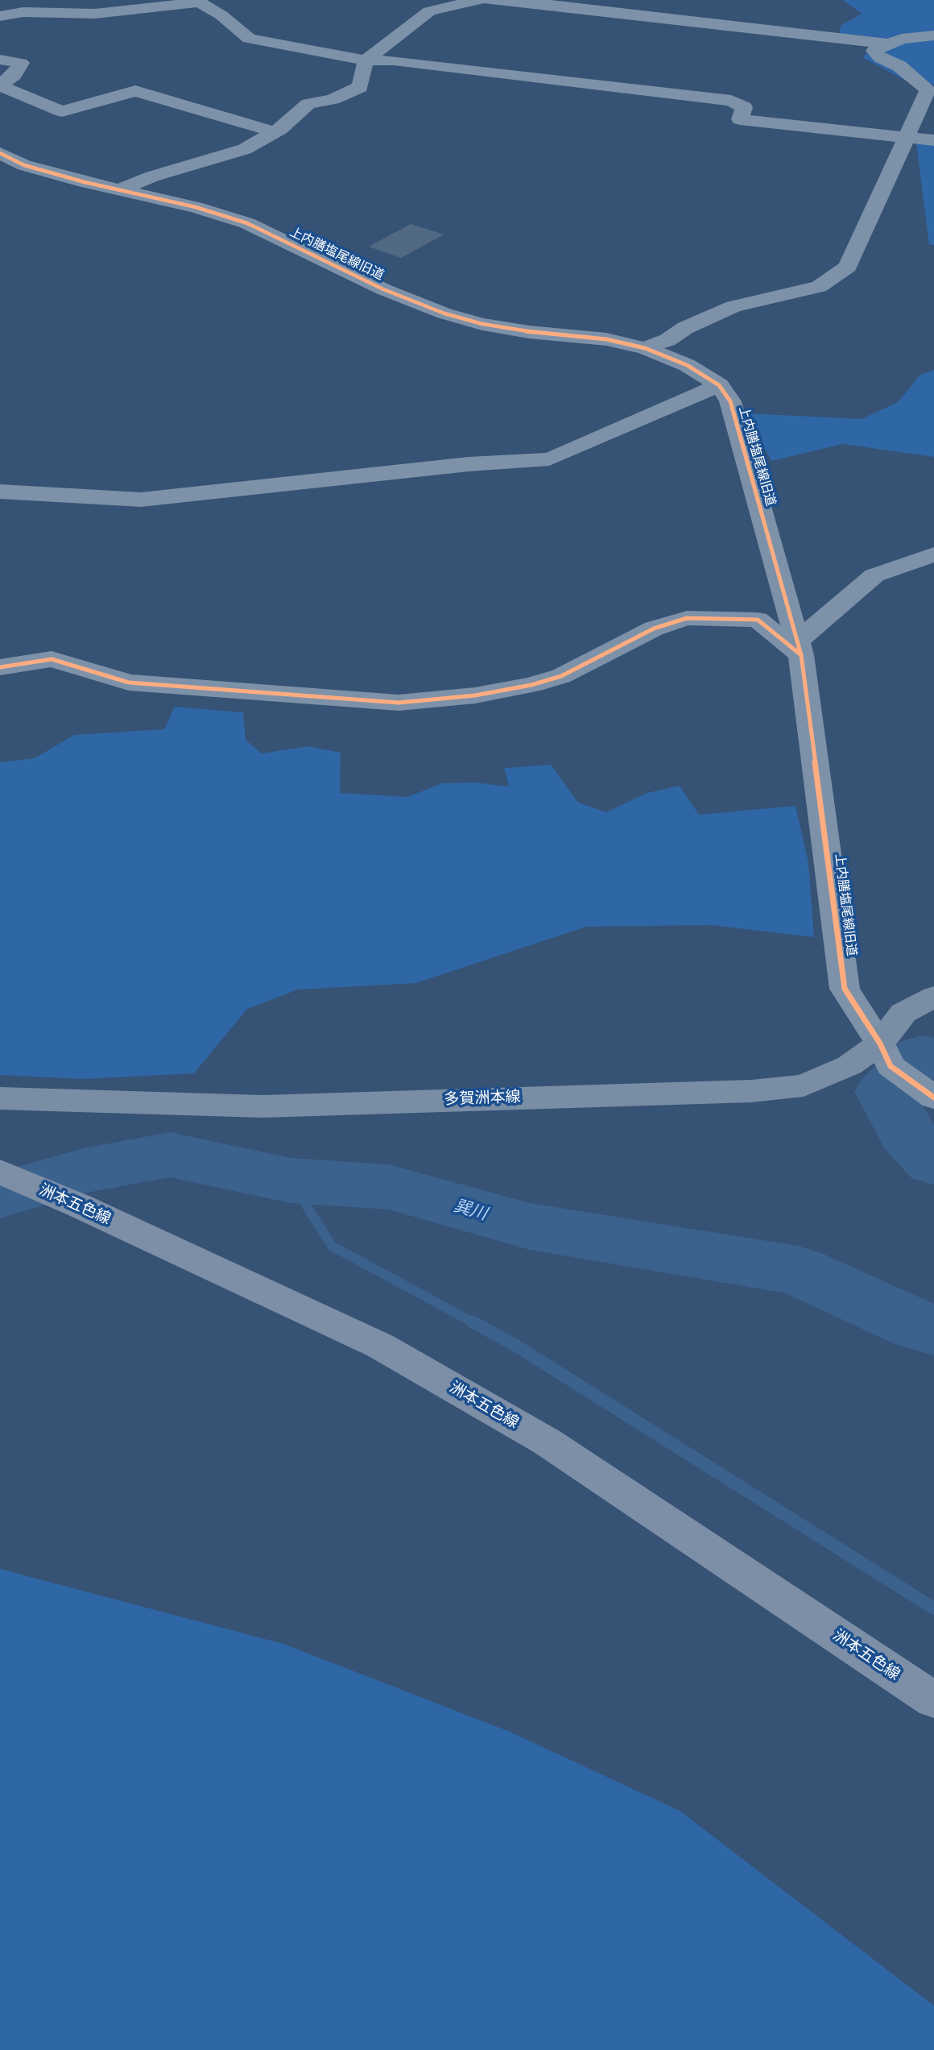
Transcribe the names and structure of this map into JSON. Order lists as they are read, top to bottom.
{
  "streets": {
    "main road": ["多賀洲本線", "洲本五色線"],
    "street": ["上内膳塩尾線旧道"]
  },
  "crossings": [
    ["上内膳塩尾線旧道", "多賀洲本線"]
  ],
  "water": ["巽川"]
}
